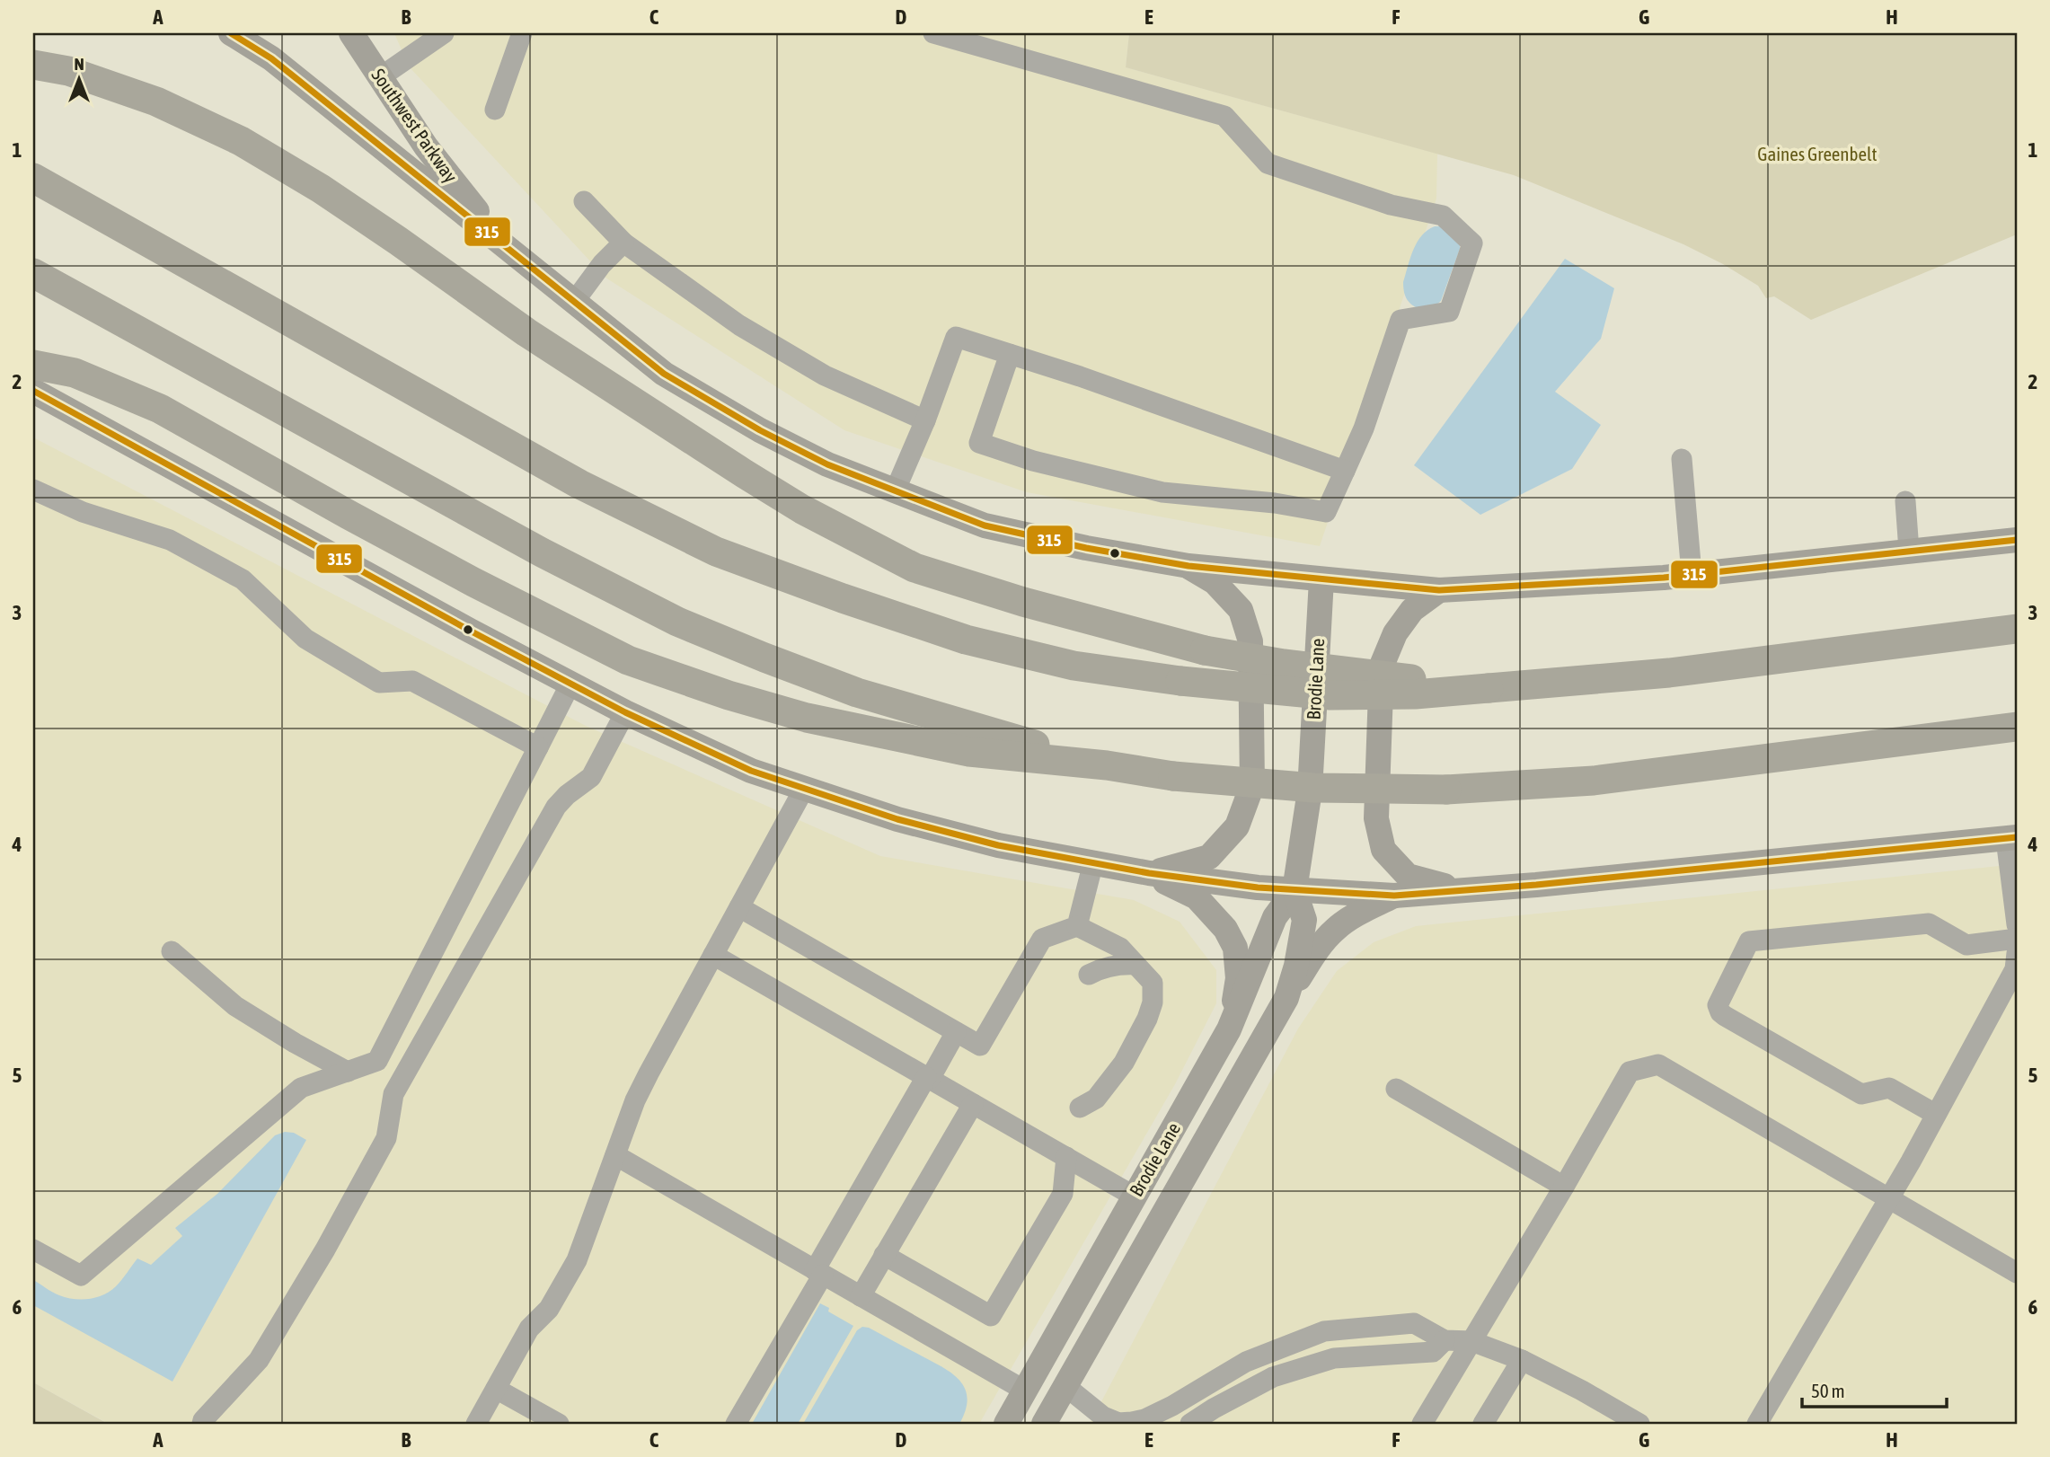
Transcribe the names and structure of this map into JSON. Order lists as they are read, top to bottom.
{
  "streets": {
    "main road": ["Southwest Parkway", "Brodie Lane"]
  },
  "parks": ["Gaines Greenbelt"],
  "lines": ["transit line 315"],
  "scale_bar": "50 m",
  "north": "top",
  "grid": {
    "columns": [
      "A",
      "B",
      "C",
      "D",
      "E",
      "F",
      "G",
      "H"
    ],
    "rows": [
      "1",
      "2",
      "3",
      "4",
      "5",
      "6"
    ]
  }
}
